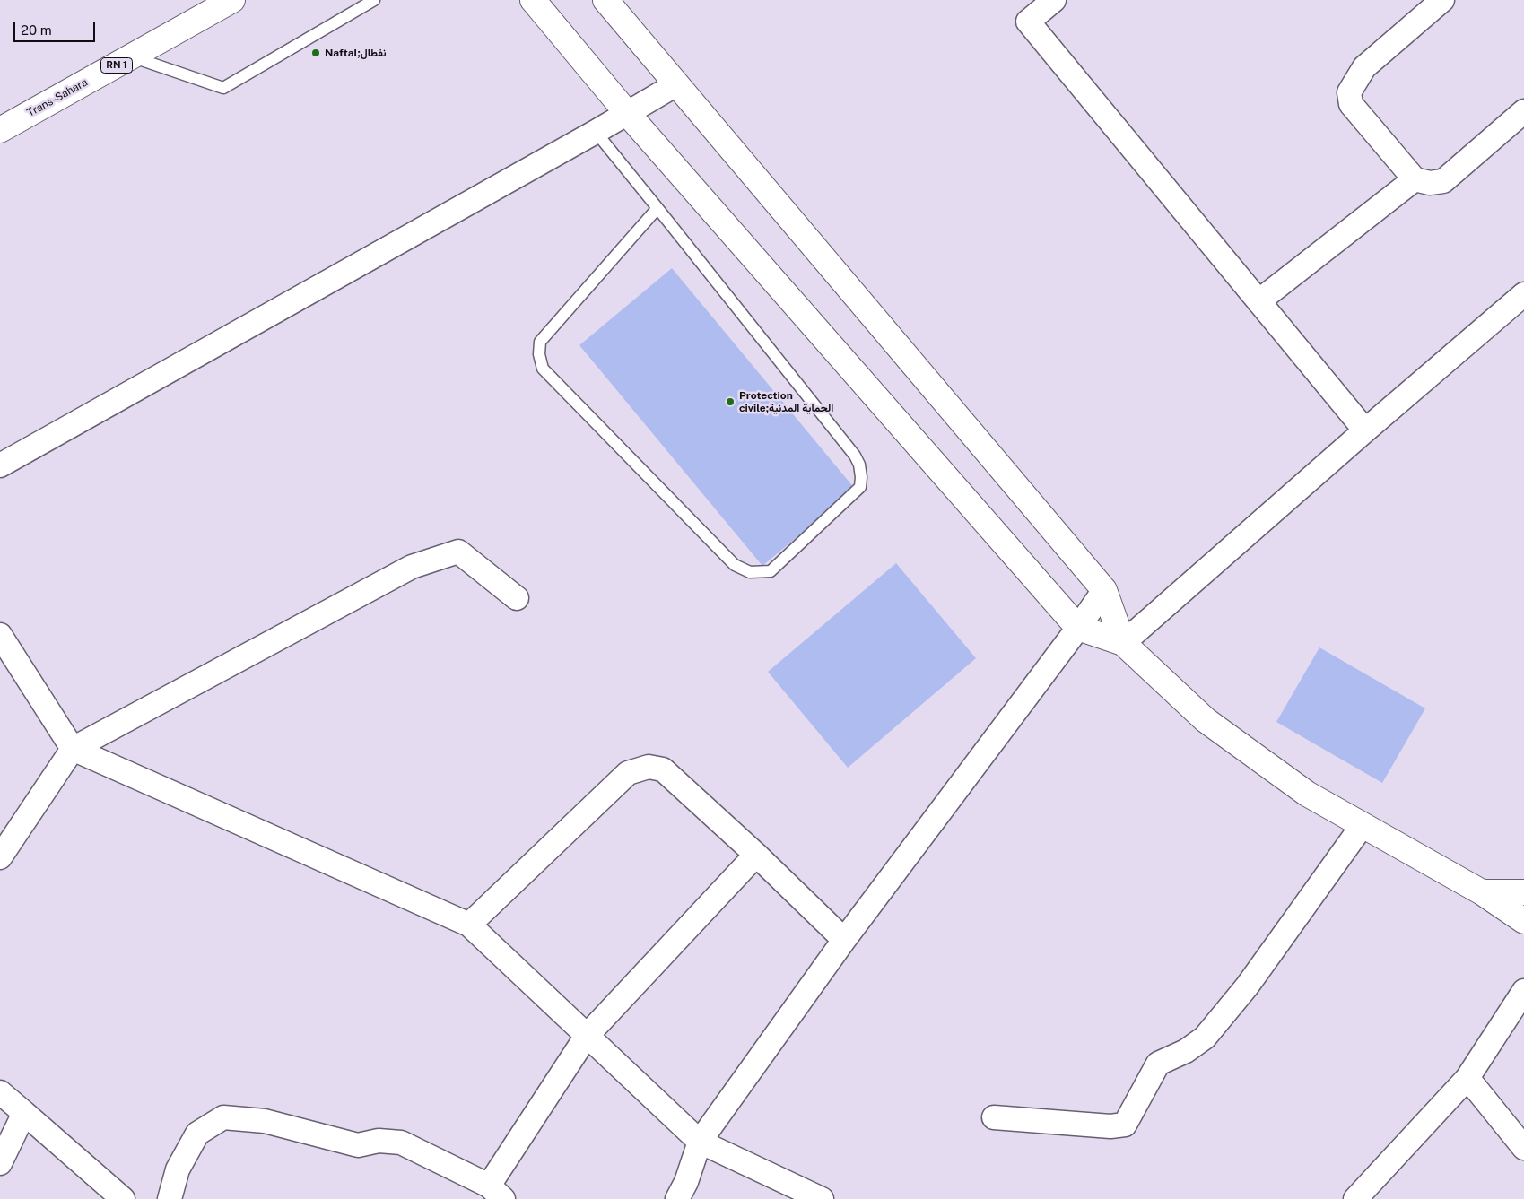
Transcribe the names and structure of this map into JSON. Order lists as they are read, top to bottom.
{
  "streets": {
    "street": ["RN 1", "Trans-Sahara"]
  },
  "places": ["Naftal;نفطال", "Protection civile;الحماية المدنية"],
  "scale_bar": "20 m"
}
